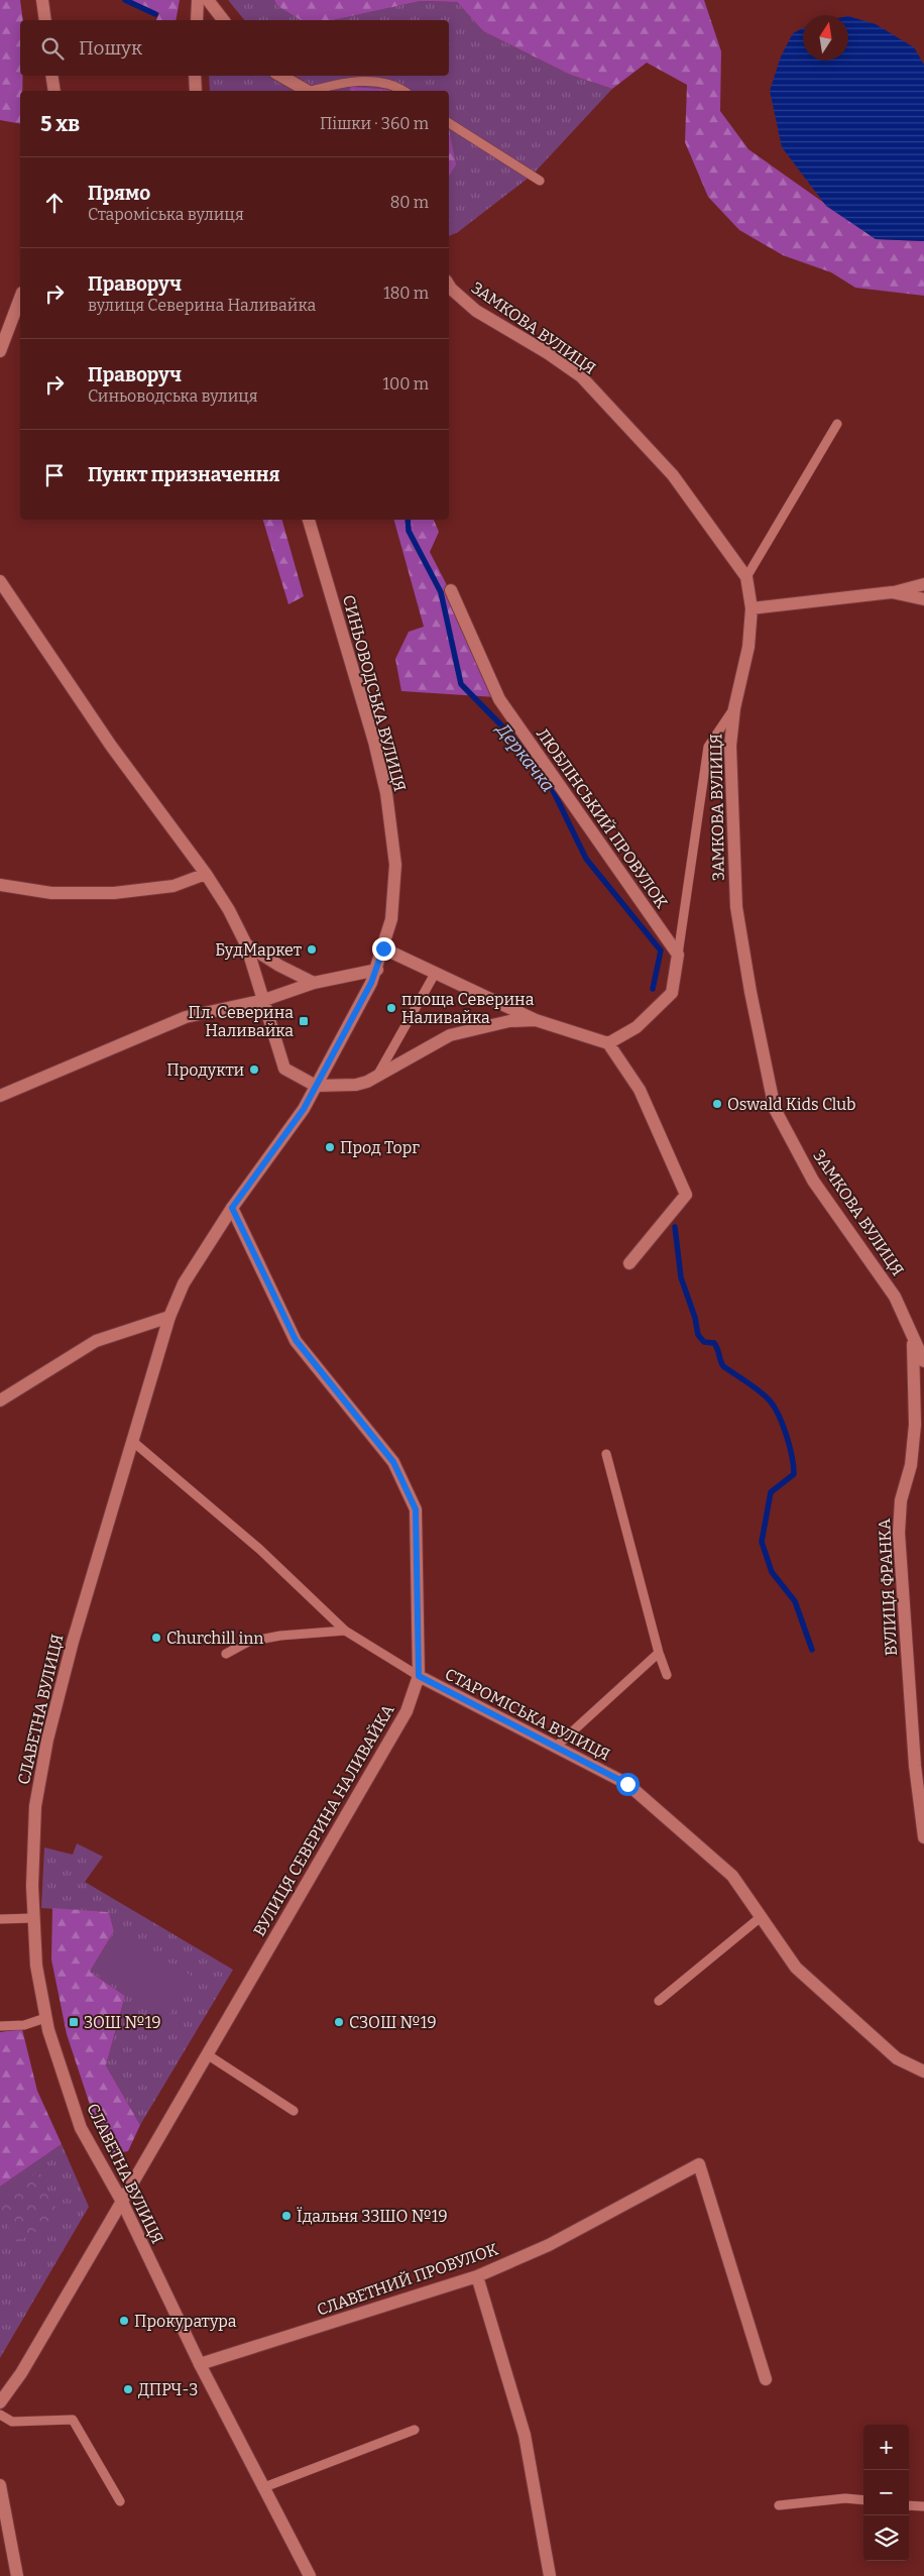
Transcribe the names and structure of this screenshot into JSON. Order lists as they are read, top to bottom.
{
  "streets": {
    "street": [
      "ЗАМКОВА ВУЛИЦЯ",
      "СИНЬОВОДСЬКА ВУЛИЦЯ",
      "ЛЮБЛІНСЬКИЙ ПРОВУЛОК",
      "ВУЛИЦЯ ФРАНКА",
      "СЛАВЕТНА ВУЛИЦЯ",
      "СТАРОМІСЬКА ВУЛИЦЯ",
      "ВУЛИЦЯ СЕВЕРИНА НАЛИВАЙКА",
      "СЛАВЕТНИЙ ПРОВУЛОК"
    ]
  },
  "crossings": [
    ["ЗАМКОВА ВУЛИЦЯ", "ВУЛИЦЯ ФРАНКА"],
    ["СИНЬОВОДСЬКА ВУЛИЦЯ", "СЛАВЕТНА ВУЛИЦЯ"],
    ["СИНЬОВОДСЬКА ВУЛИЦЯ", "ВУЛИЦЯ СЕВЕРИНА НАЛИВАЙКА"],
    ["СЛАВЕТНА ВУЛИЦЯ", "ВУЛИЦЯ СЕВЕРИНА НАЛИВАЙКА"],
    ["СЛАВЕТНА ВУЛИЦЯ", "СЛАВЕТНИЙ ПРОВУЛОК"],
    ["СТАРОМІСЬКА ВУЛИЦЯ", "ВУЛИЦЯ СЕВЕРИНА НАЛИВАЙКА"]
  ],
  "water": ["Деркачка"],
  "places": {
    "other": [
      "БудМаркет",
      "площа Северина Наливайка",
      "Продукти",
      "Oswald Kids Club",
      "Прод Торг",
      "Churchill inn",
      "СЗОШ №19",
      "Їдальня ЗЗШО №19",
      "Прокуратура",
      "ДПРЧ-3"
    ],
    "transit": ["Пл. Северина Наливайка", "ЗОШ №19"]
  },
  "north": "top",
  "page": {
    "search": "Пошук",
    "heading": ["5 хв", "Пішки · 360 m"],
    "list": [
      ["Прямо", "Староміська вулиця", "80 m"],
      ["Праворуч", "вулиця Северина Наливайка", "180 m"],
      ["Праворуч", "Синьоводська вулиця", "100 m"],
      "Пункт призначення"
    ],
    "map_buttons": ["+", "−"]
  }
}
